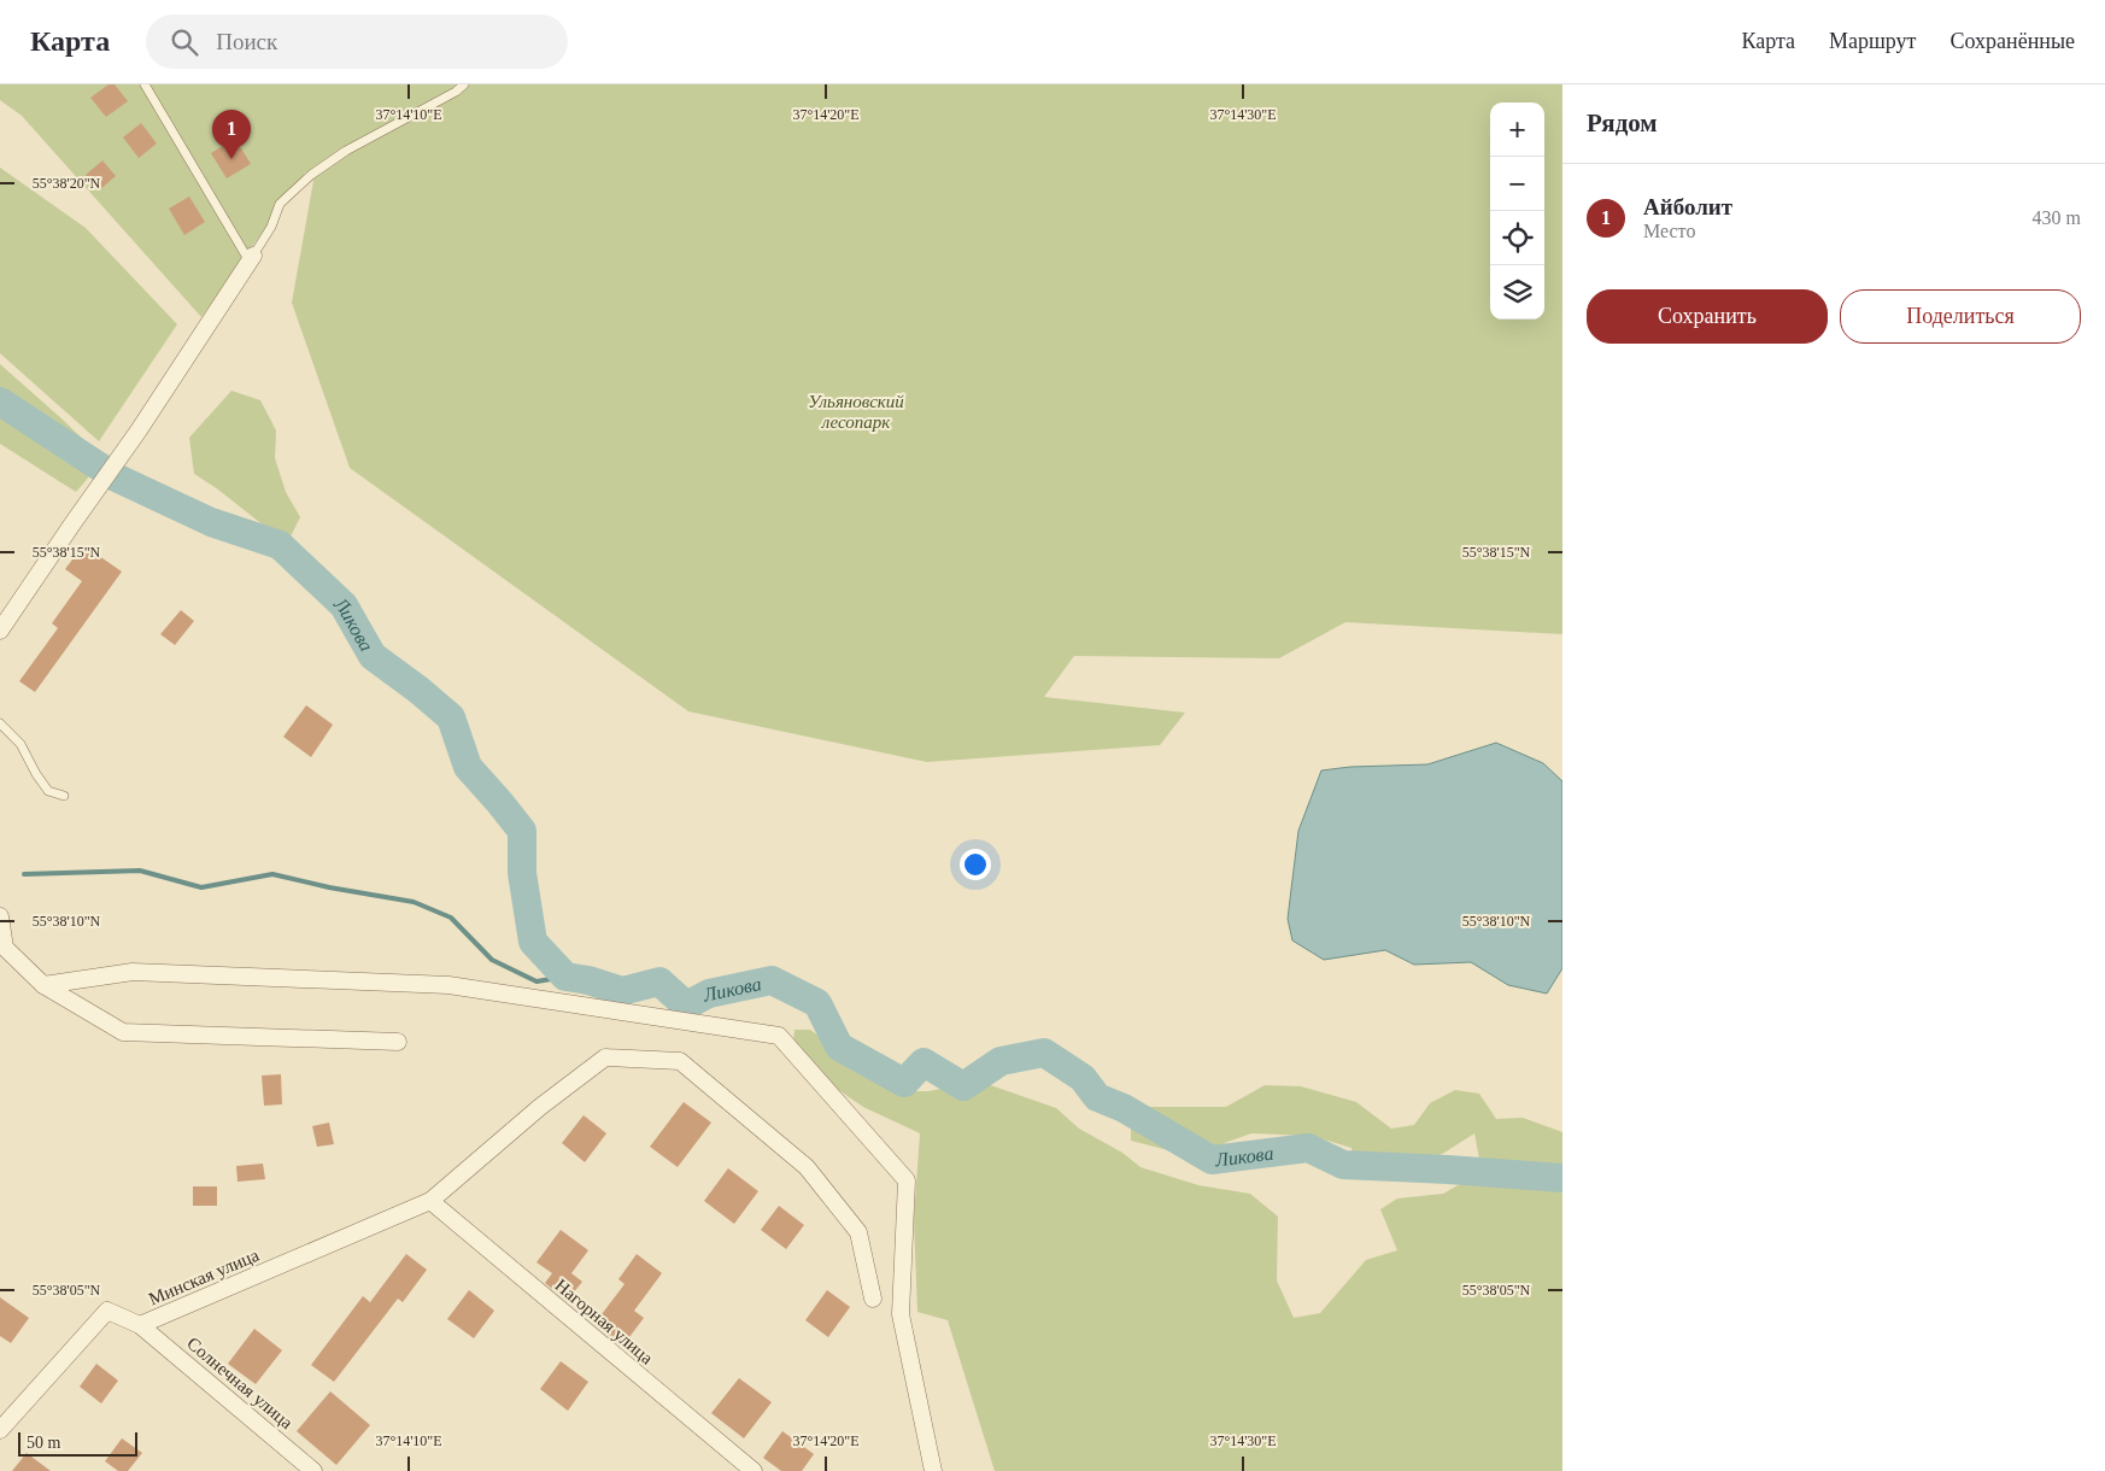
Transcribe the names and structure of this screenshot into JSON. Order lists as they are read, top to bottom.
{
  "streets": {
    "street": ["Минская улица", "Нагорная улица", "Солнечная улица"]
  },
  "crossings": [
    ["Минская улица", "Нагорная улица"],
    ["Минская улица", "Солнечная улица"]
  ],
  "water": ["Ликова"],
  "parks": ["Ульяновский лесопарк"],
  "scale_bar": "50 m",
  "page": {
    "header": "Карта",
    "search": "Поиск",
    "nav": ["Карта", "Маршрут", "Сохранённые"],
    "heading": "Рядом",
    "map_buttons": ["+", "−"],
    "pins": "1",
    "list": [
      {
        "mark": "1",
        "name": "Айболит",
        "note": "Место",
        "value": "430 m"
      }
    ],
    "buttons": ["Сохранить", "Поделиться"],
    "scale": "50 m"
  },
  "coordinates": [
    "37°14'10\"E",
    "37°14'20\"E",
    "37°14'30\"E",
    "55°38'20\"N",
    "55°38'15\"N",
    "55°38'10\"N",
    "55°38'05\"N"
  ]
}
